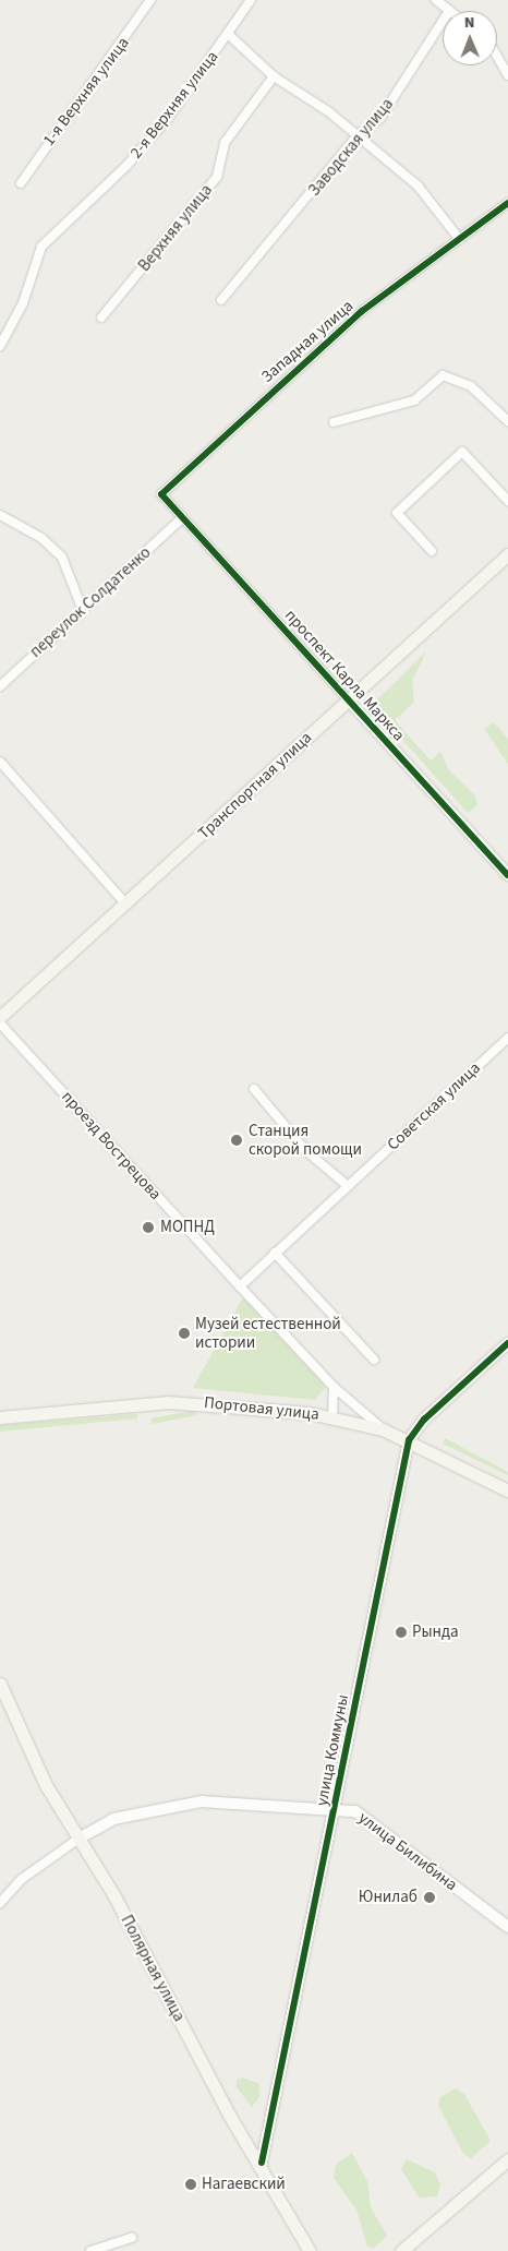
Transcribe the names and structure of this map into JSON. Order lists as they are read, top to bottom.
{
  "streets": {
    "main road": ["Транспортная улица", "Портовая улица", "Полярная улица"],
    "street": [
      "1-я Верхняя улица",
      "2-я Верхняя улица",
      "Заводская улица",
      "Верхняя улица",
      "Западная улица",
      "переулок Солдатенко",
      "проспект Карла Маркса",
      "Советская улица",
      "проезд Вострецова",
      "улица Коммуны",
      "улица Билибина"
    ]
  },
  "crossings": [
    ["Западная улица", "проспект Карла Маркса"],
    ["переулок Солдатенко", "проспект Карла Маркса"],
    ["проспект Карла Маркса", "Транспортная улица"],
    ["Советская улица", "проезд Вострецова"],
    ["проезд Вострецова", "Портовая улица"],
    ["Портовая улица", "улица Коммуны"],
    ["улица Коммуны", "улица Билибина"],
    ["улица Коммуны", "Полярная улица"],
    ["улица Билибина", "Полярная улица"]
  ],
  "places": [
    "Станция скорой помощи",
    "МОПНД",
    "Музей естественной истории",
    "Рында",
    "Юнилаб",
    "Нагаевский"
  ],
  "north": "top"
}
